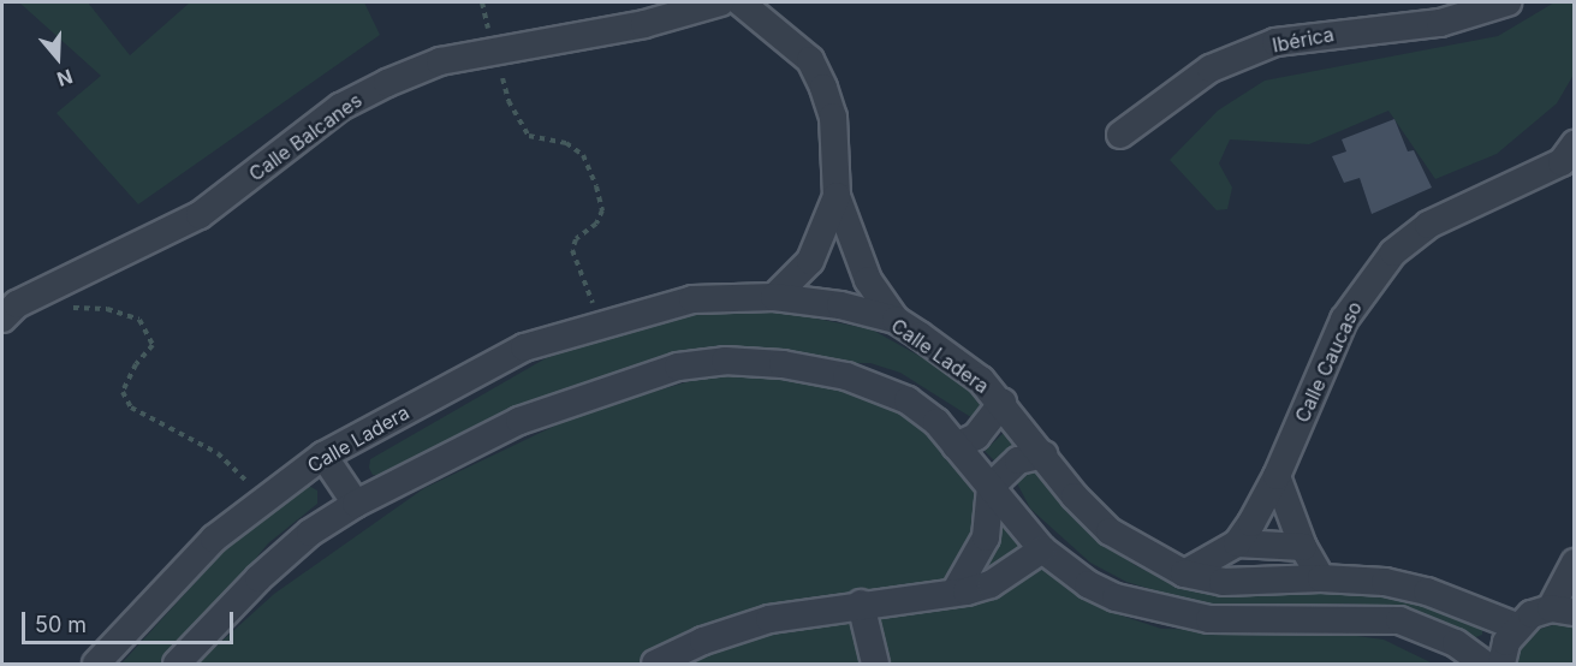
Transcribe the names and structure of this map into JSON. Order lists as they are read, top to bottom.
{
  "streets": {
    "street": [
      "Ibérica",
      "Calle Balcanes",
      "Calle Ladera",
      "Calle Caucaso"
    ]
  },
  "crossings": [
    ["Calle Ladera", "Calle Caucaso"]
  ],
  "scale_bar": "50 m",
  "north": "bottom"
}
